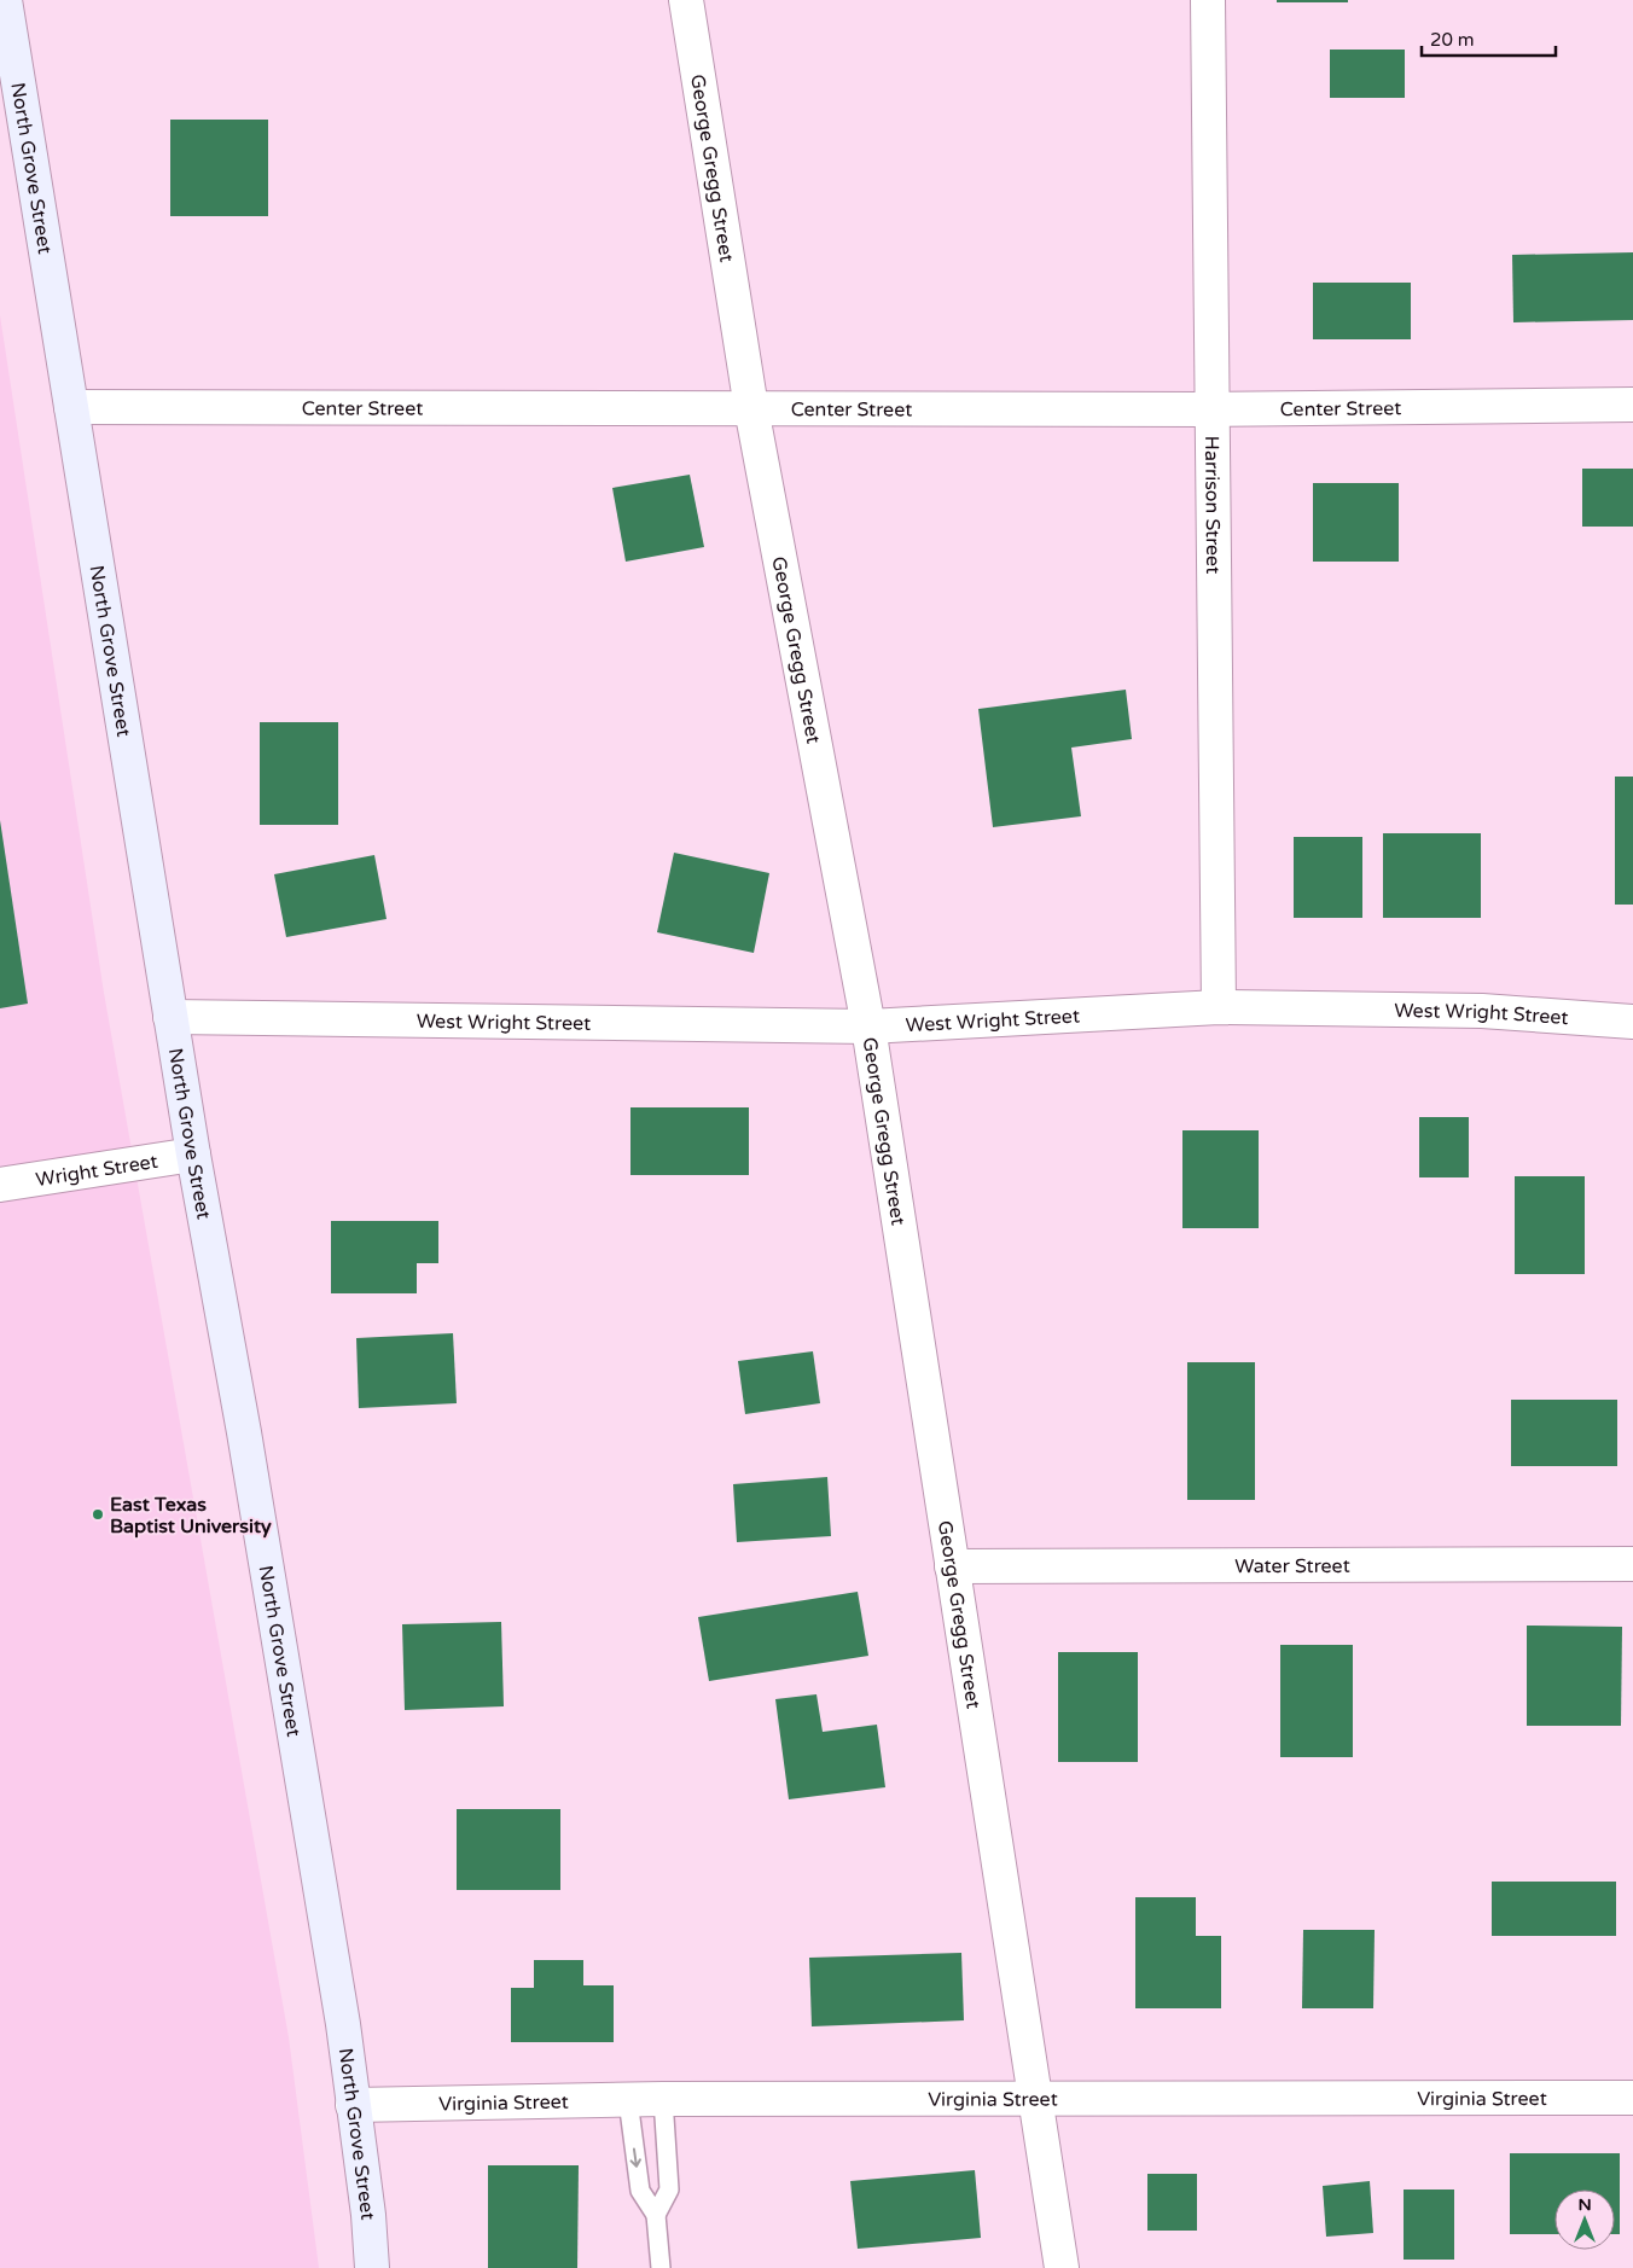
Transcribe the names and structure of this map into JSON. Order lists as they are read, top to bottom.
{
  "streets": {
    "main road": ["North Grove Street"],
    "street": [
      "George Gregg Street",
      "Center Street",
      "Harrison Street",
      "West Wright Street",
      "Wright Street",
      "Water Street",
      "Virginia Street"
    ]
  },
  "crossings": [
    ["North Grove Street", "Center Street"],
    ["North Grove Street", "West Wright Street"],
    ["North Grove Street", "Wright Street"],
    ["North Grove Street", "Virginia Street"],
    ["George Gregg Street", "Center Street"],
    ["George Gregg Street", "West Wright Street"],
    ["George Gregg Street", "Water Street"],
    ["George Gregg Street", "Virginia Street"],
    ["Center Street", "Harrison Street"],
    ["Harrison Street", "West Wright Street"]
  ],
  "places": ["East Texas Baptist University"],
  "scale_bar": "20 m",
  "north": "top"
}
